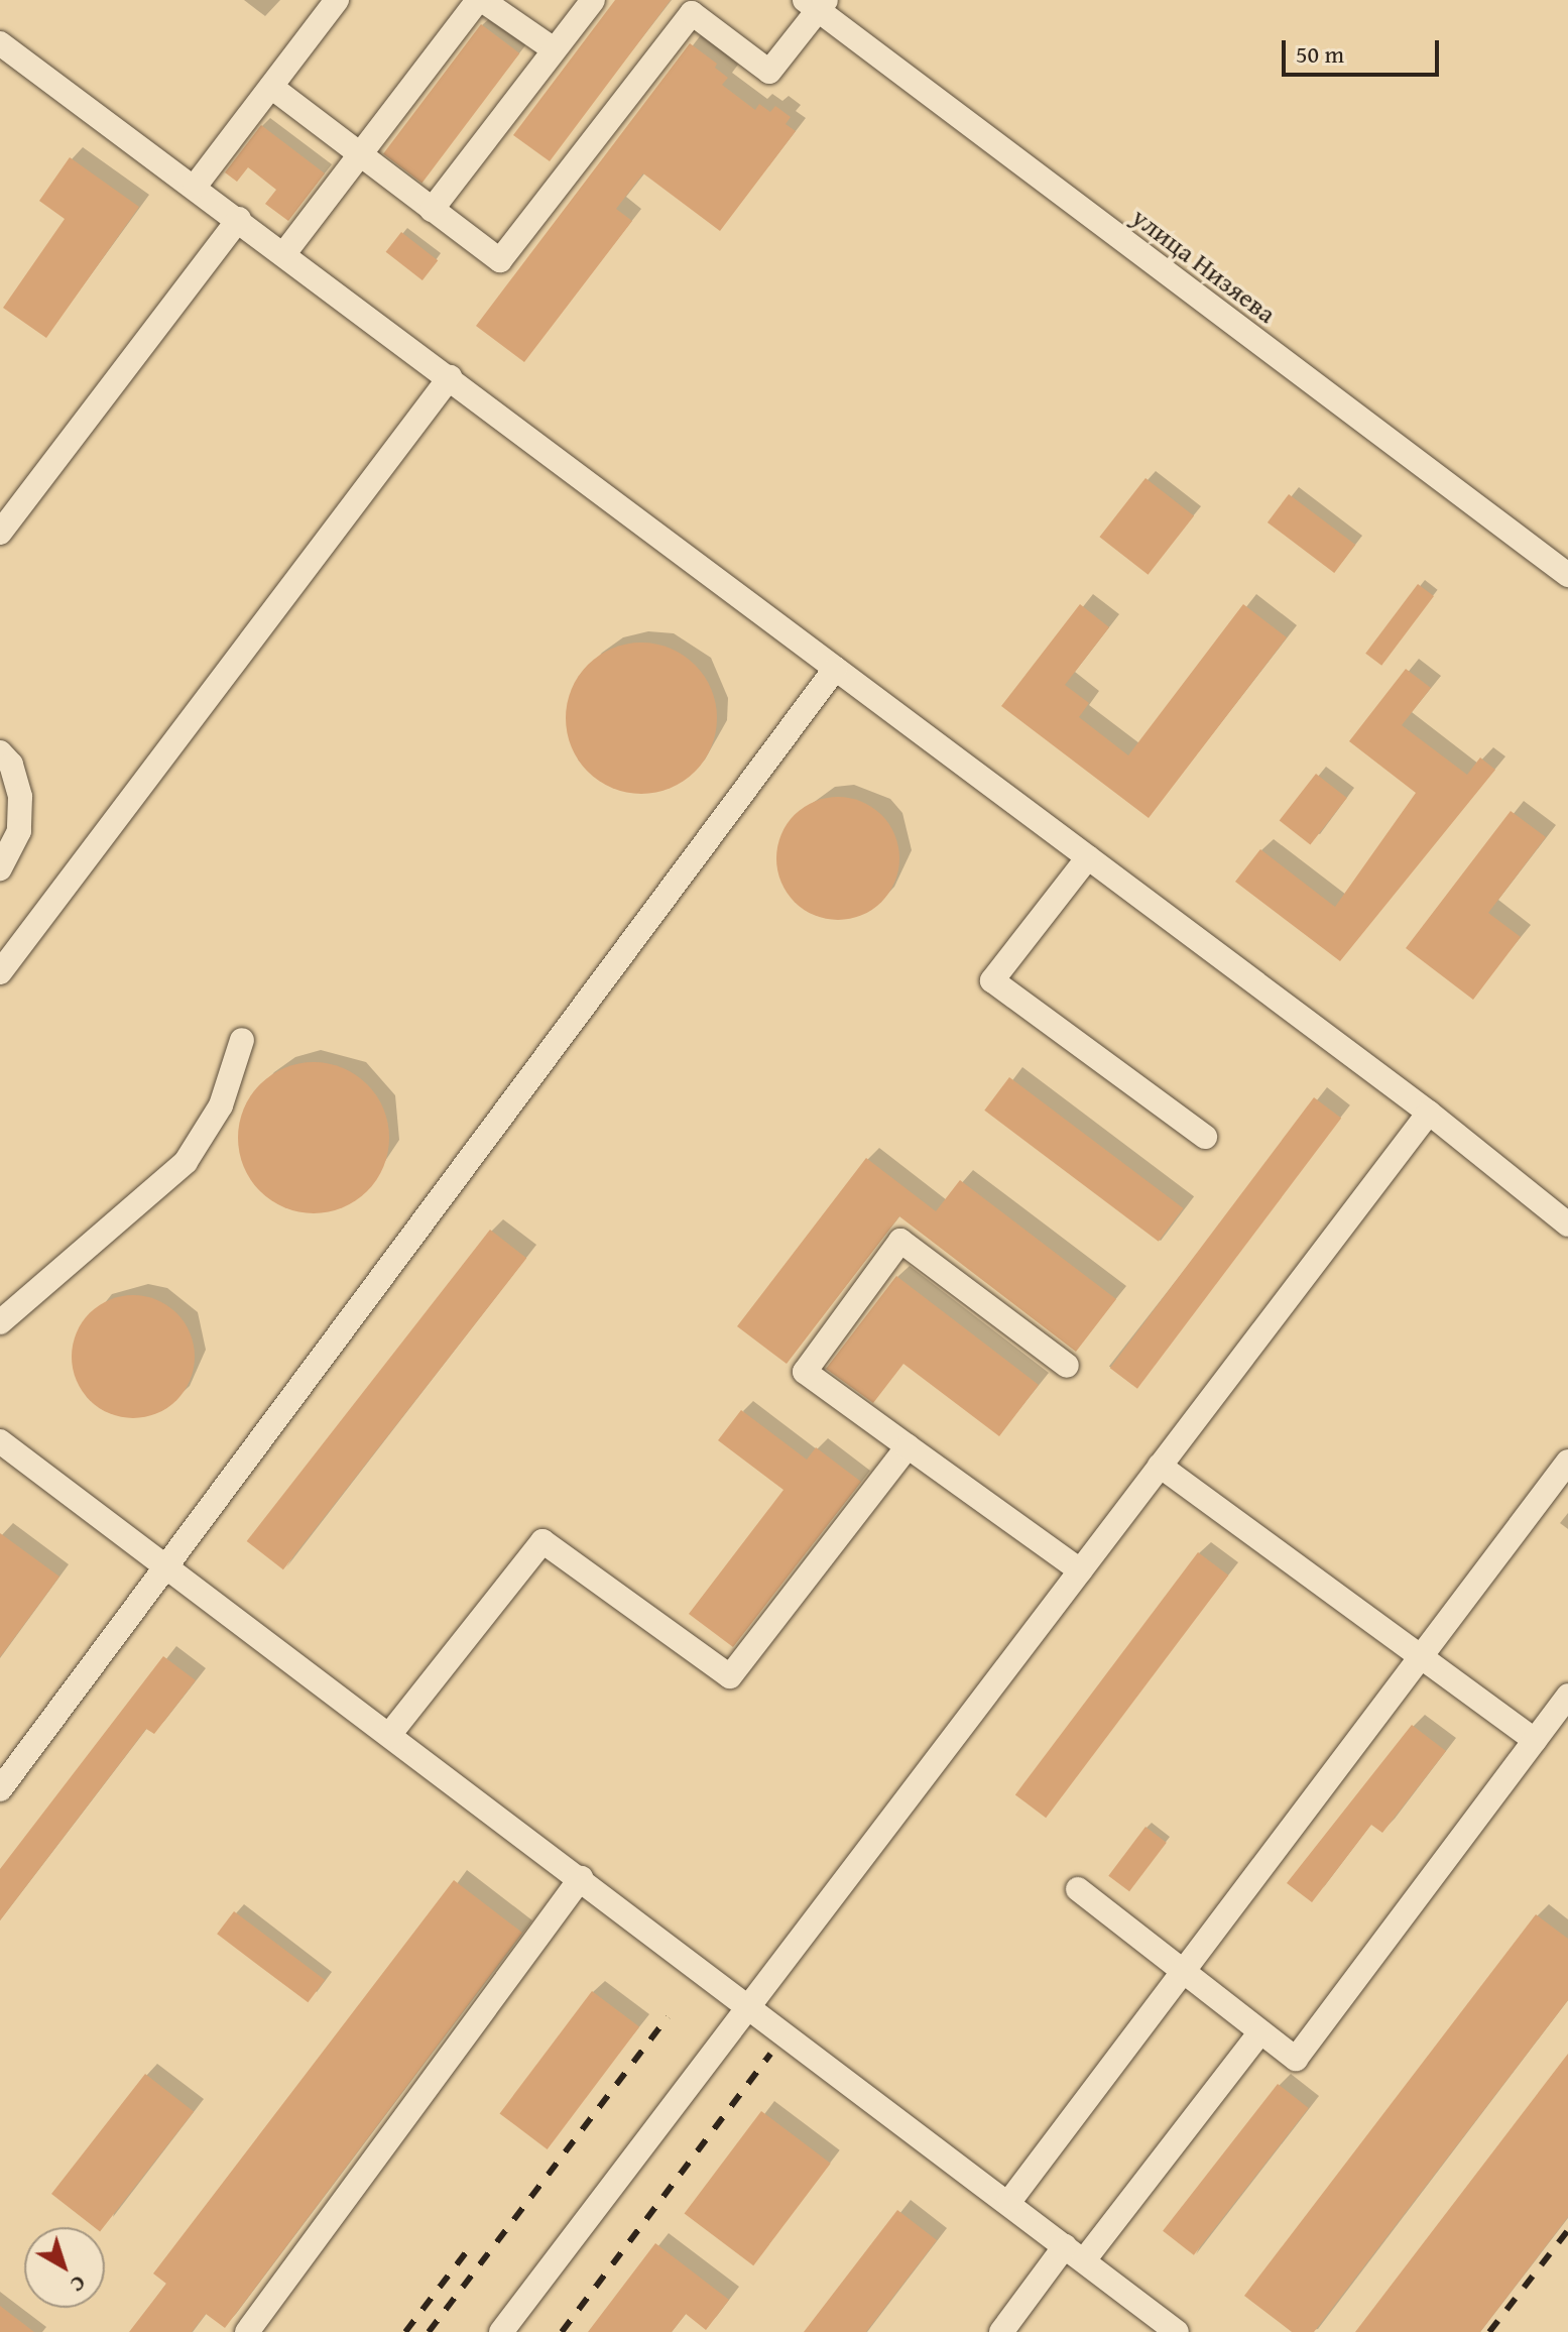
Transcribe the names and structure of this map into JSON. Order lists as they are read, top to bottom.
{
  "streets": {
    "street": ["улица Низяева"]
  },
  "scale_bar": "50 m",
  "north": "bottom right"
}
